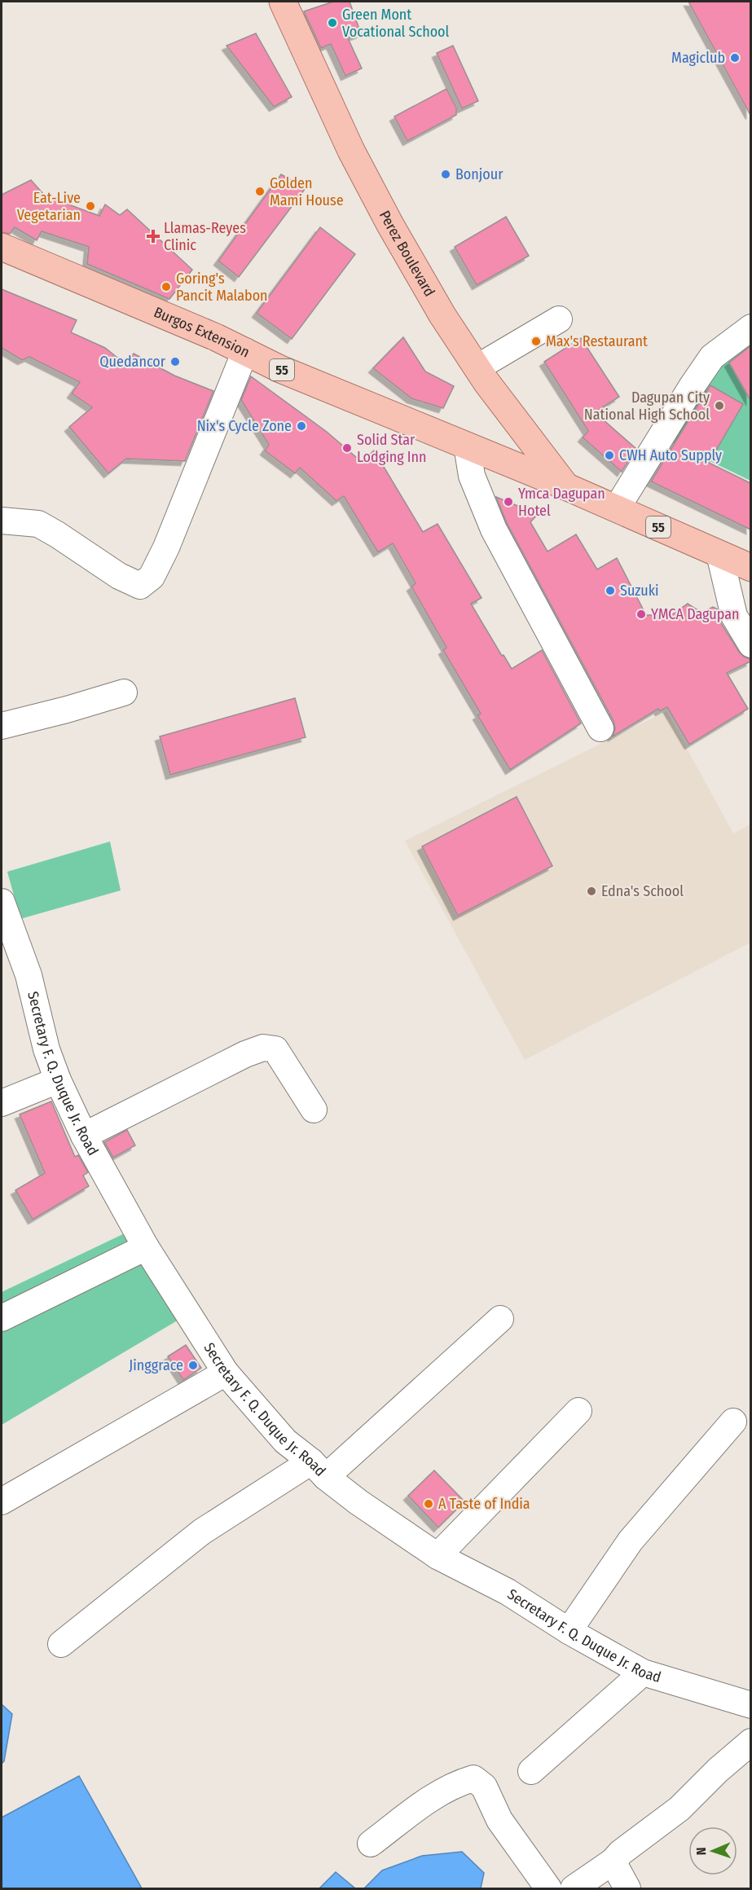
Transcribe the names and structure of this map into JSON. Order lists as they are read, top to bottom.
{
  "streets": {
    "main road": ["Perez Boulevard", "Burgos Extension", "55"],
    "street": ["Secretary F. Q. Duque Jr. Road"]
  },
  "crossings": [
    ["Perez Boulevard", "Burgos Extension"],
    ["Perez Boulevard", "55"],
    ["Burgos Extension", "55"]
  ],
  "places": {
    "other": [
      "Green Mont Vocational School",
      "Magiclub",
      "Bonjour",
      "Golden Mami House",
      "Eat-Live Vegetarian",
      "Goring's Pancit Malabon",
      "Max's Restaurant",
      "Quedancor",
      "Dagupan City National High School",
      "Nix's Cycle Zone",
      "Solid Star Lodging Inn",
      "CWH Auto Supply",
      "Ymca Dagupan Hotel",
      "Suzuki",
      "YMCA Dagupan",
      "Edna's School",
      "Jinggrace",
      "A Taste of India"
    ],
    "health": ["Llamas-Reyes Clinic"]
  },
  "north": "left"
}
